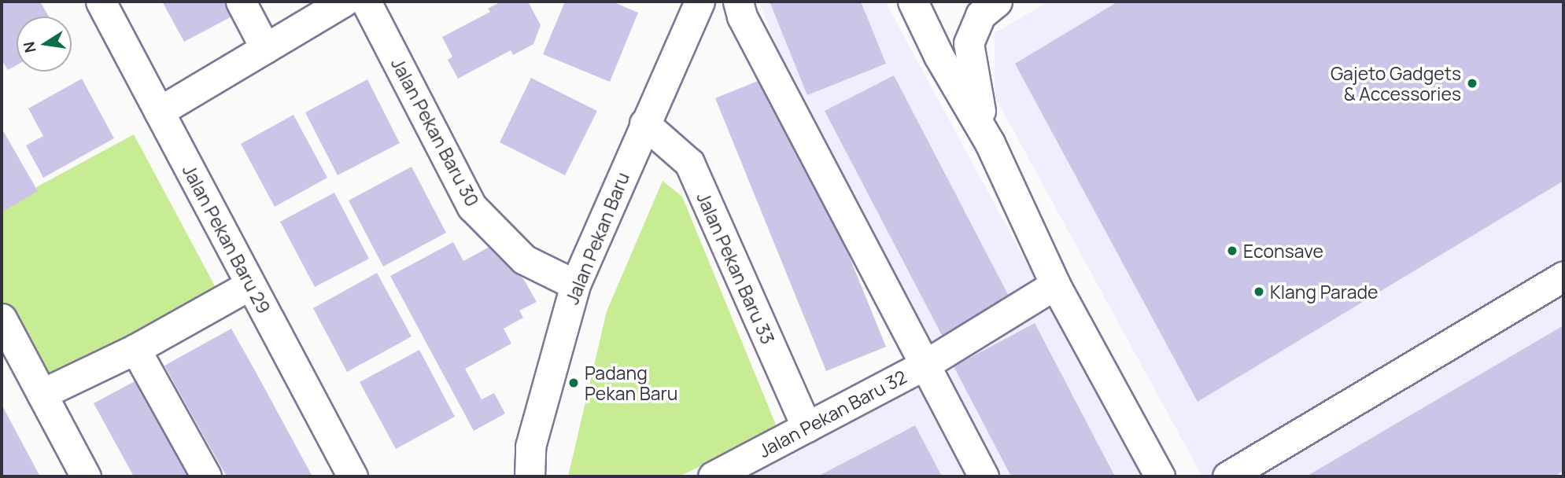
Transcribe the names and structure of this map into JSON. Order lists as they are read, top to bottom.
{
  "streets": {
    "street": [
      "Jalan Pekan Baru 30",
      "Jalan Pekan Baru",
      "Jalan Pekan Baru 29",
      "Jalan Pekan Baru 33",
      "Jalan Pekan Baru 32"
    ]
  },
  "crossings": [
    ["Jalan Pekan Baru 30", "Jalan Pekan Baru"],
    ["Jalan Pekan Baru", "Jalan Pekan Baru 33"],
    ["Jalan Pekan Baru 33", "Jalan Pekan Baru 32"]
  ],
  "places": [
    "Gajeto Gadgets & Accessories",
    "Econsave",
    "Klang Parade",
    "Padang Pekan Baru"
  ],
  "north": "left"
}
